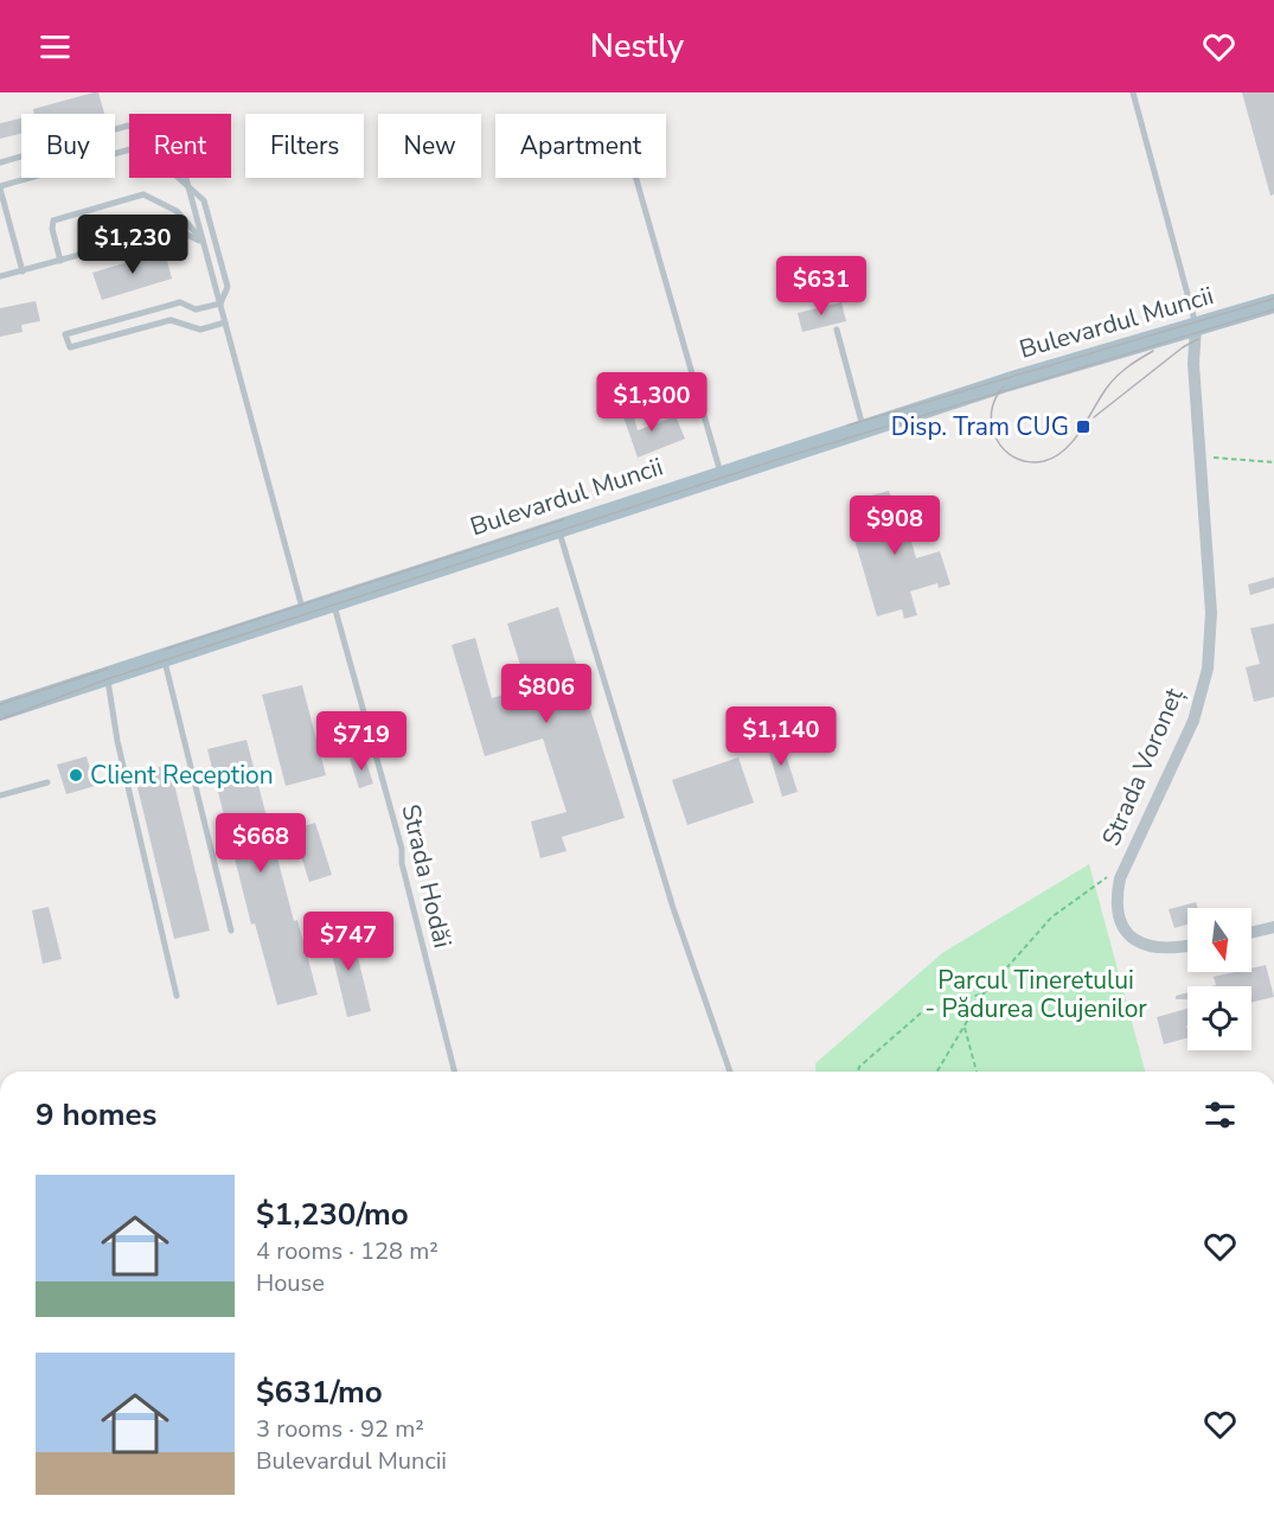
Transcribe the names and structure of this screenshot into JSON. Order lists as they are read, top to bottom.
{
  "streets": {
    "main road": ["Bulevardul Muncii"],
    "street": ["Strada Voroneț"],
    "lane": ["Strada Hodăi"]
  },
  "crossings": [
    ["Bulevardul Muncii", "Strada Voroneț"],
    ["Bulevardul Muncii", "Strada Hodăi"]
  ],
  "parks": ["Parcul Tineretului - Pădurea Clujenilor"],
  "places": {
    "transit": ["Disp. Tram CUG"],
    "other": ["Client Reception"]
  },
  "north": "bottom",
  "page": {
    "header": "Nestly",
    "chip": [
      "Buy",
      "Rent",
      "Filters",
      "New",
      "Apartment"
    ],
    "price": [
      "$1,230",
      "$631",
      "$1,300",
      "$908",
      "$806",
      "$1,140",
      "$719",
      "$668",
      "$747"
    ],
    "heading": "9 homes",
    "list": [
      {
        "name": "$1,230/mo",
        "note": "4 rooms · 128 m² · House"
      },
      {
        "name": "$631/mo",
        "note": "3 rooms · 92 m² · Bulevardul Muncii"
      }
    ]
  }
}
